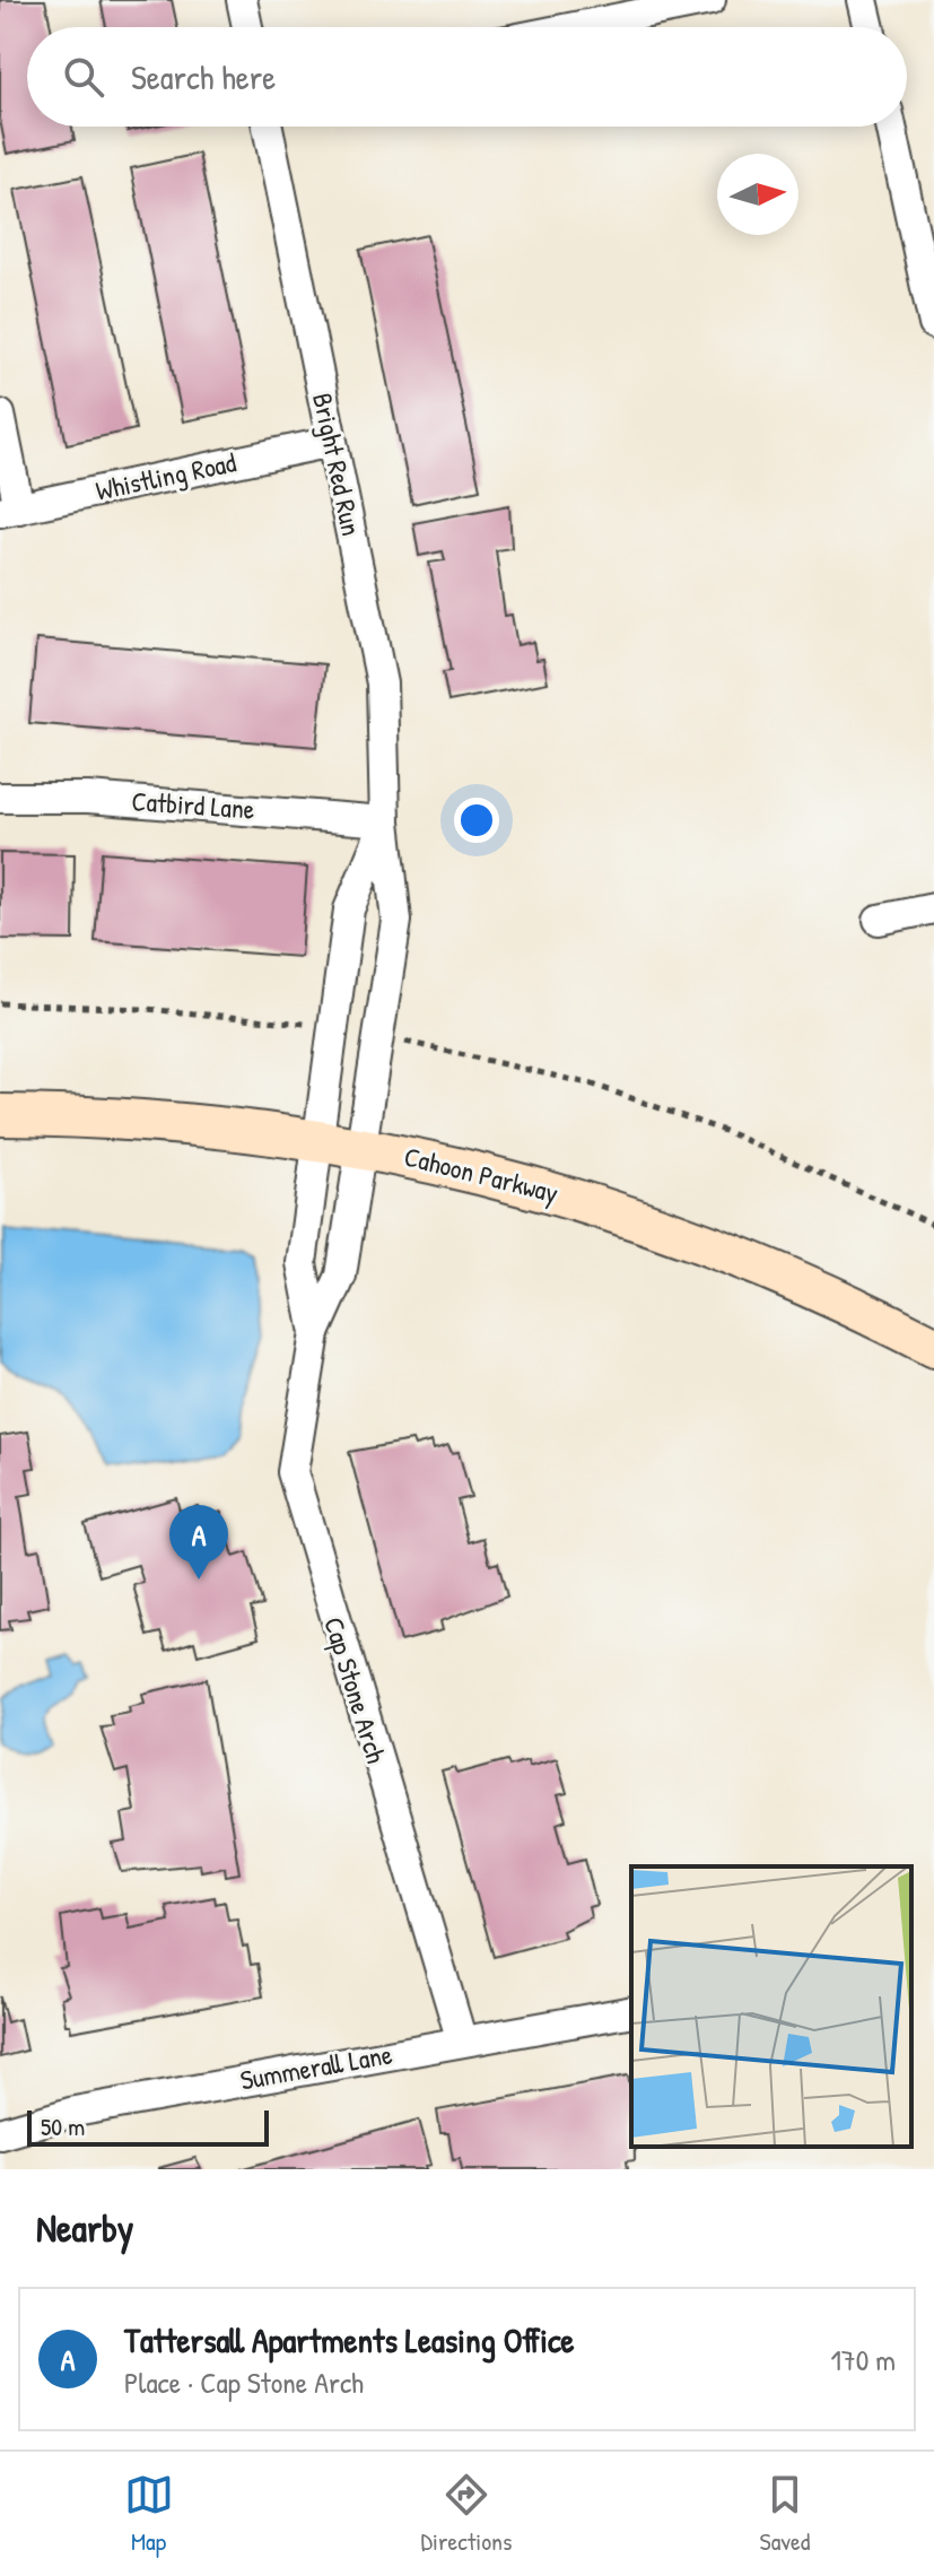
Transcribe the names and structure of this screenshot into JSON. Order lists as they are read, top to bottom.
{
  "streets": {
    "street": [
      "Bright Red Run",
      "Whistling Road",
      "Catbird Lane",
      "Cahoon Parkway",
      "Cap Stone Arch",
      "Summerall Lane"
    ]
  },
  "crossings": [
    ["Bright Red Run", "Whistling Road"],
    ["Bright Red Run", "Catbird Lane"],
    ["Bright Red Run", "Cahoon Parkway"],
    ["Bright Red Run", "Cap Stone Arch"],
    ["Cahoon Parkway", "Cap Stone Arch"],
    ["Cap Stone Arch", "Summerall Lane"]
  ],
  "scale_bar": "50 m",
  "north": "right",
  "page": {
    "search": "Search here",
    "pins": "A",
    "scale": "50 m",
    "heading": "Nearby",
    "list": [
      {
        "mark": "A",
        "name": "Tattersall Apartments Leasing Office",
        "note": "Place · Cap Stone Arch",
        "value": "170 m"
      }
    ],
    "nav": ["Map", "Directions", "Saved"]
  }
}
